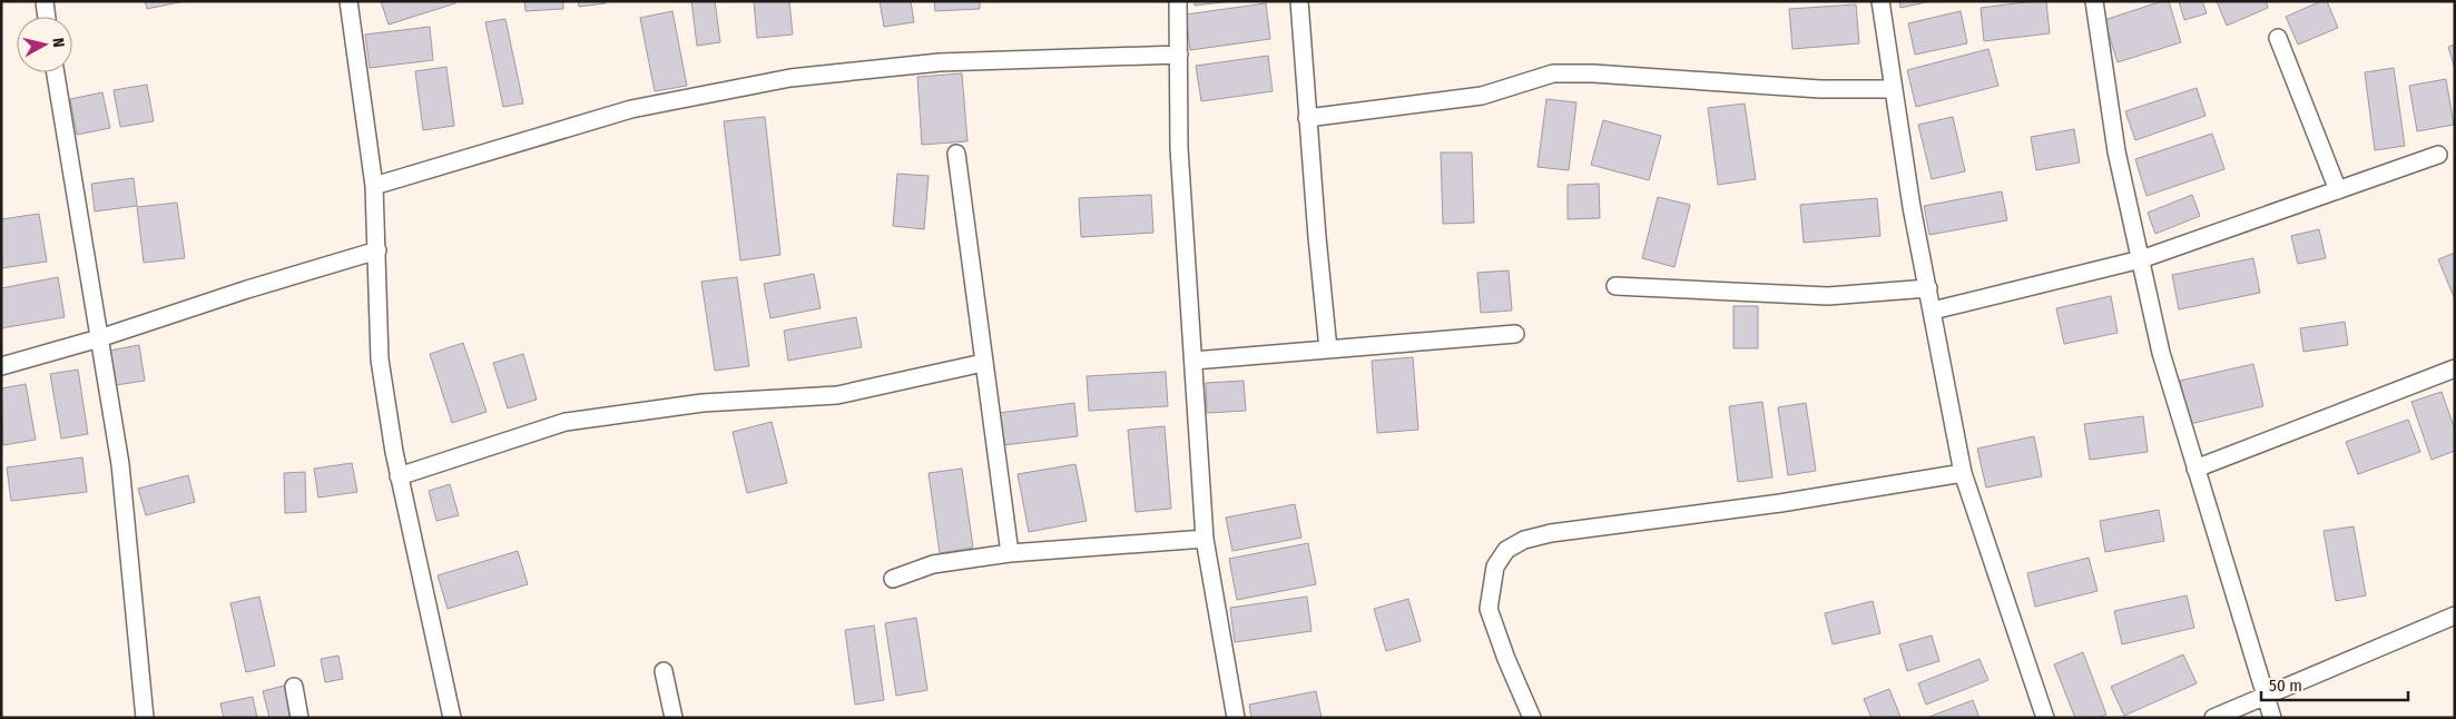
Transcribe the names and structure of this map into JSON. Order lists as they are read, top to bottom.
{
  "scale_bar": "50 m",
  "north": "right"
}
